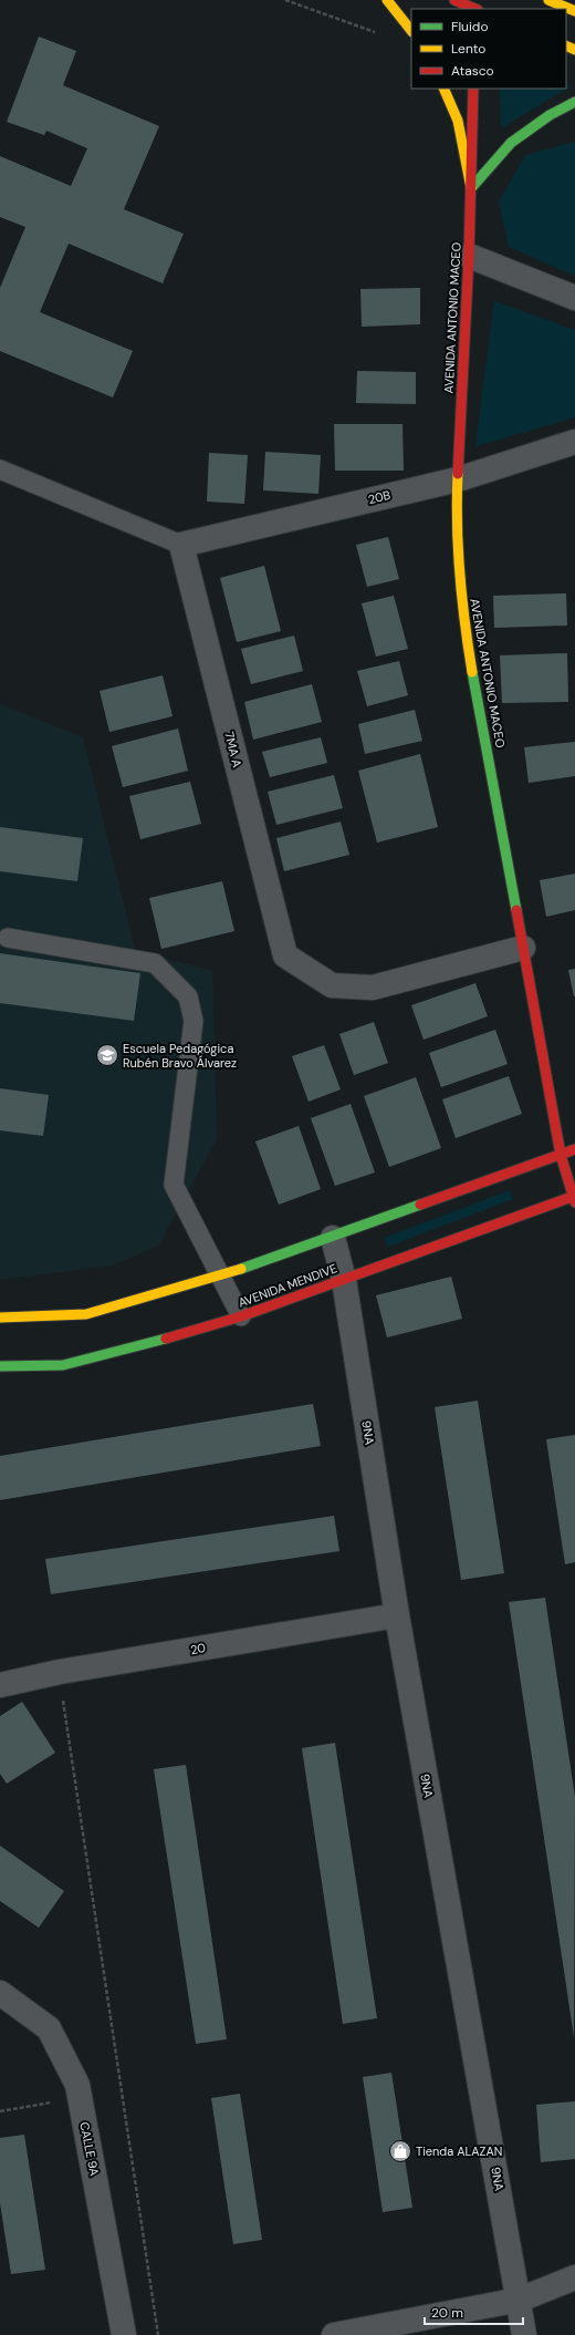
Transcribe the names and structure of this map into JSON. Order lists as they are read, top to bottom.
{
  "streets": {
    "main road": ["AVENIDA ANTONIO MACEO", "AVENIDA MENDIVE"],
    "street": [
      "20B",
      "7MA A",
      "9NA",
      "20",
      "CALLE 9A"
    ]
  },
  "crossings": [
    ["AVENIDA ANTONIO MACEO", "20B"],
    ["AVENIDA ANTONIO MACEO", "7MA A"],
    ["AVENIDA ANTONIO MACEO", "AVENIDA MENDIVE"],
    ["20B", "7MA A"],
    ["AVENIDA MENDIVE", "9NA"],
    ["9NA", "20"]
  ],
  "places": {
    "school or university": ["Escuela Pedagógica Rubén Bravo Álvarez"],
    "shop": ["Tienda ALAZAN"]
  },
  "legend": ["Fluido", "Lento", "Atasco"],
  "scale_bar": "20 m"
}
